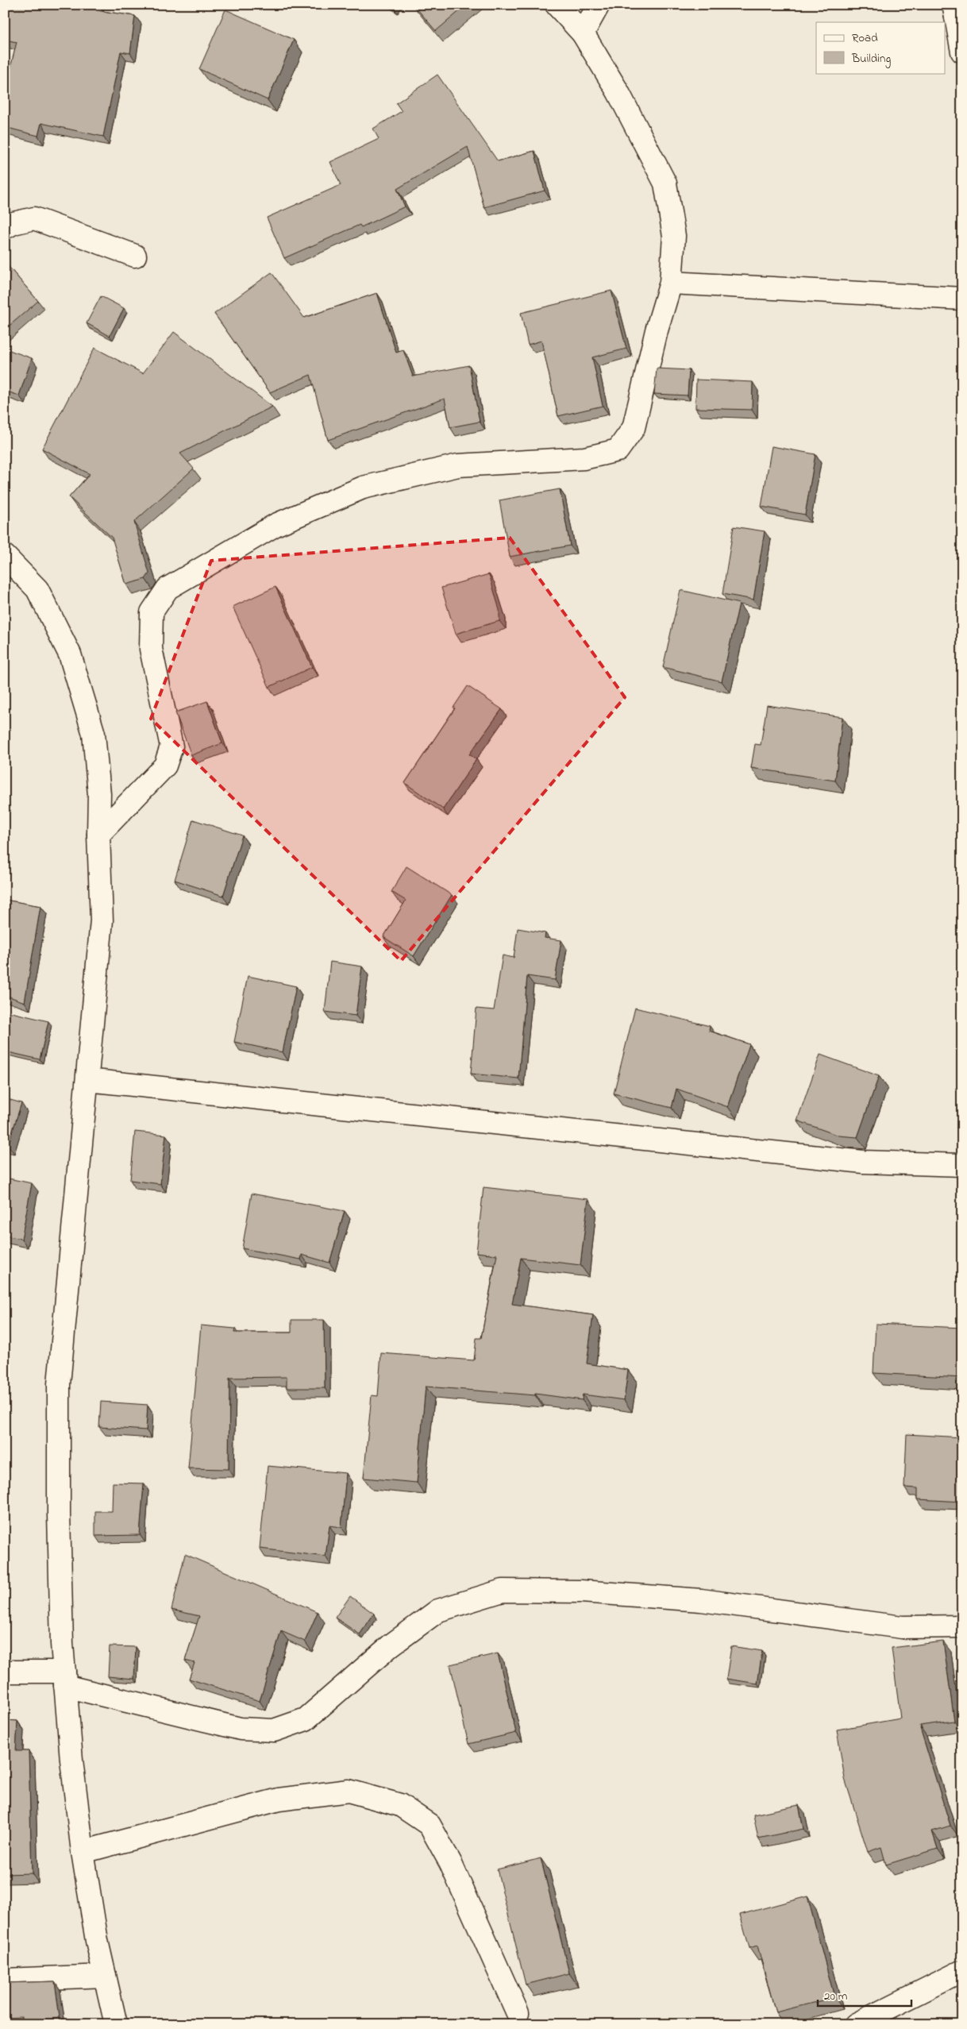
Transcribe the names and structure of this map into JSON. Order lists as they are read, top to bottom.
{
  "legend": ["Road", "Building"],
  "scale_bar": "20 m"
}
